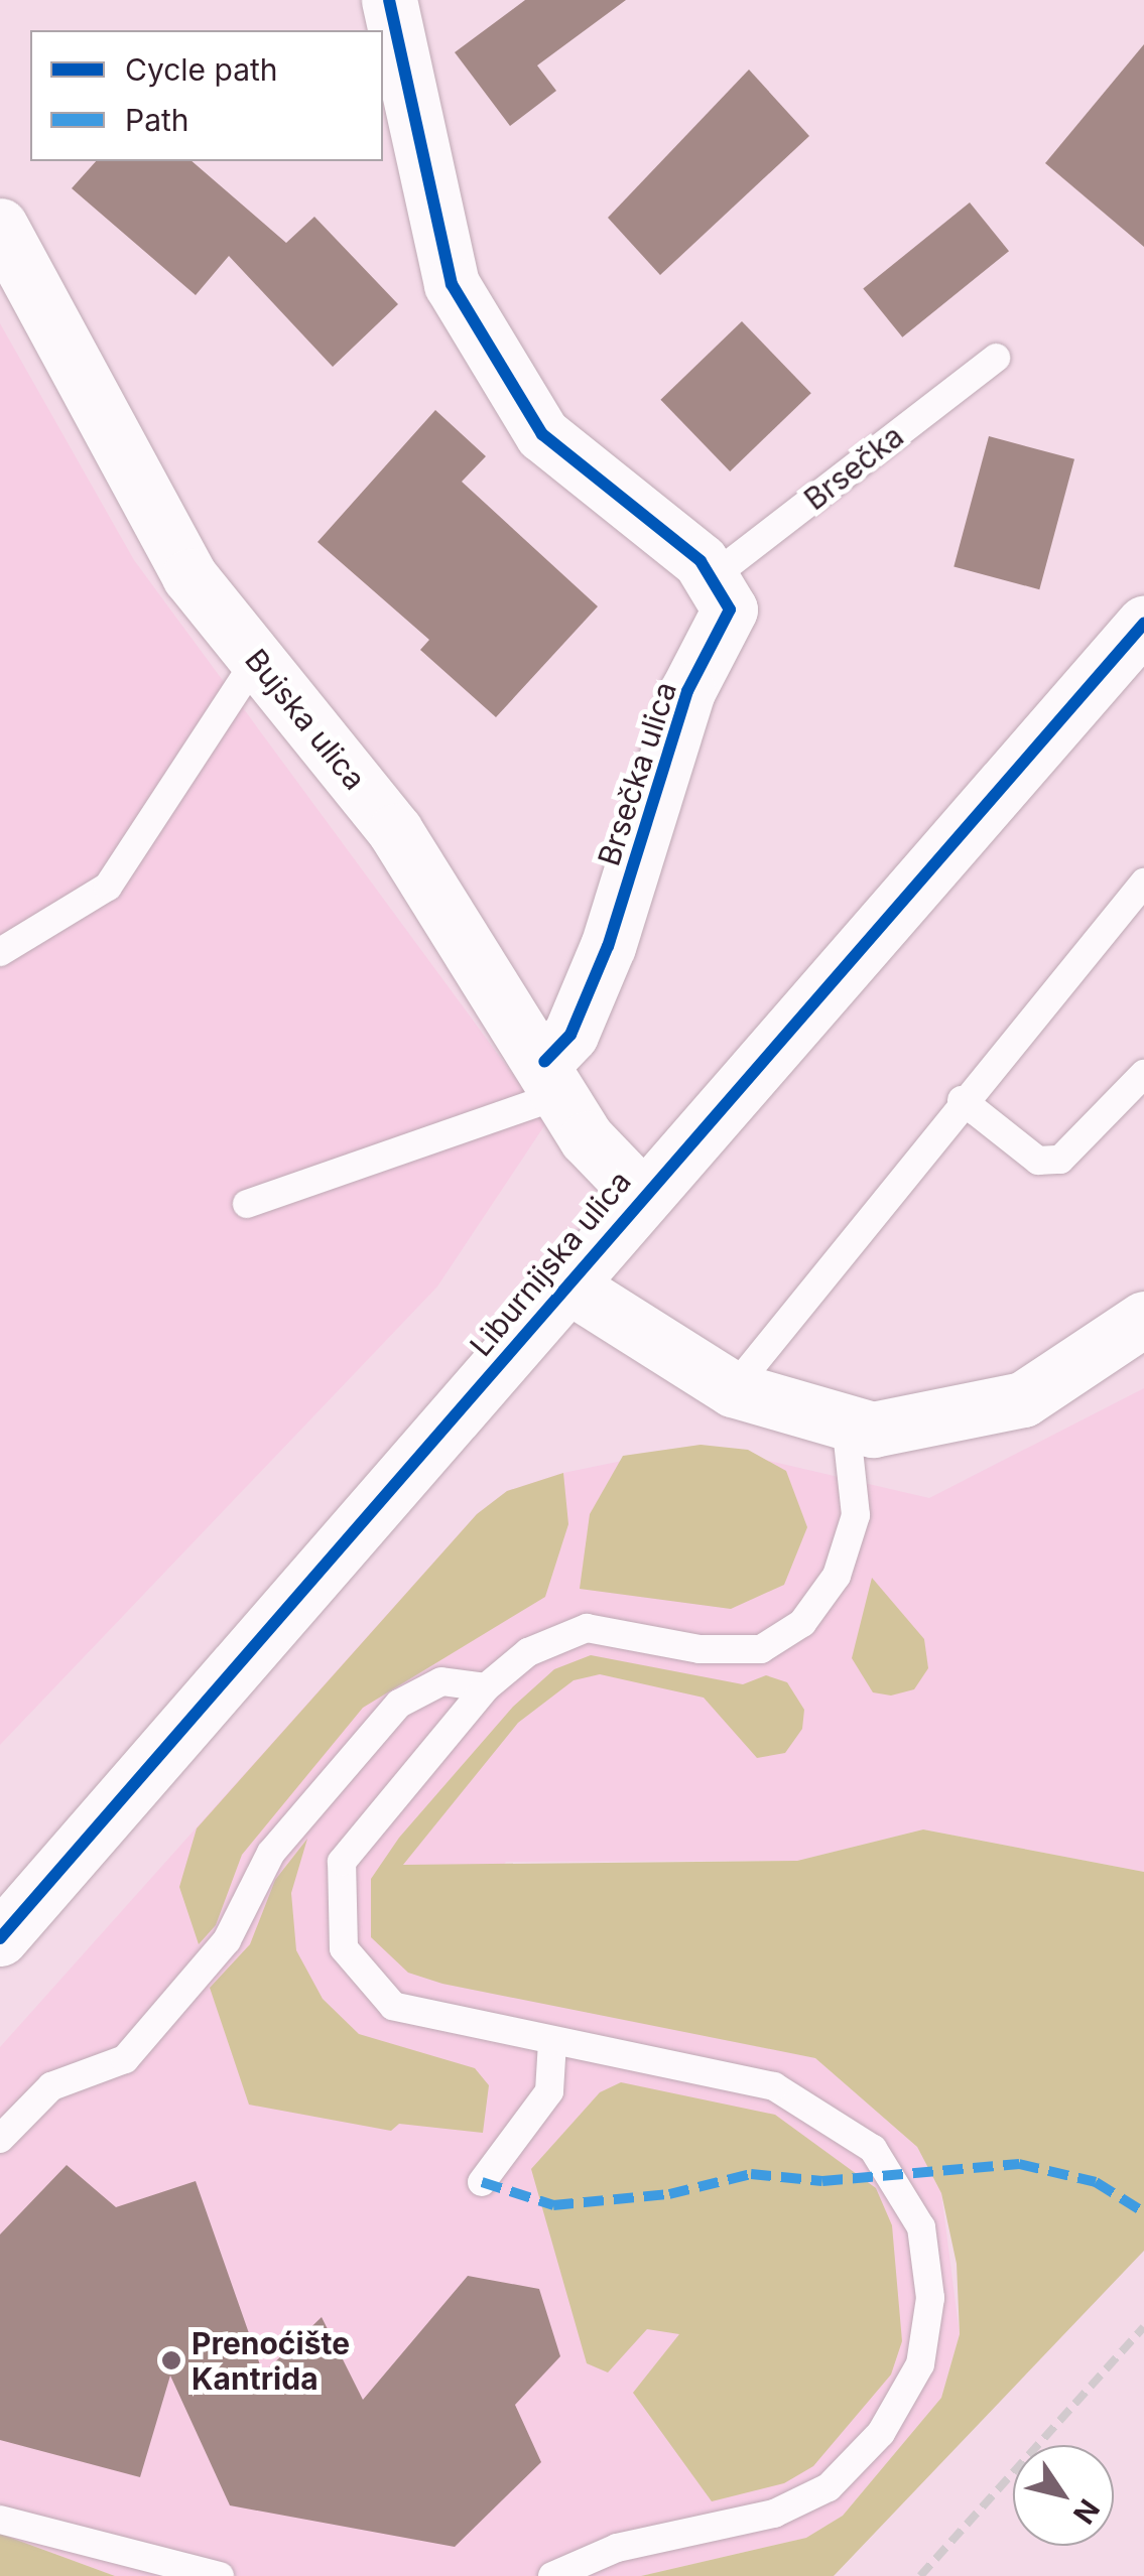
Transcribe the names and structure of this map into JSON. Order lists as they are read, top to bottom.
{
  "streets": {
    "street": ["Bujska ulica", "Brsečka ulica", "Liburnijska ulica"],
    "lane": ["Brsečka"]
  },
  "crossings": [
    ["Brsečka", "Brsečka ulica"],
    ["Bujska ulica", "Brsečka ulica"],
    ["Bujska ulica", "Liburnijska ulica"]
  ],
  "places": ["Prenoćište Kantrida"],
  "legend": ["Cycle path", "Path"],
  "north": "bottom right"
}
